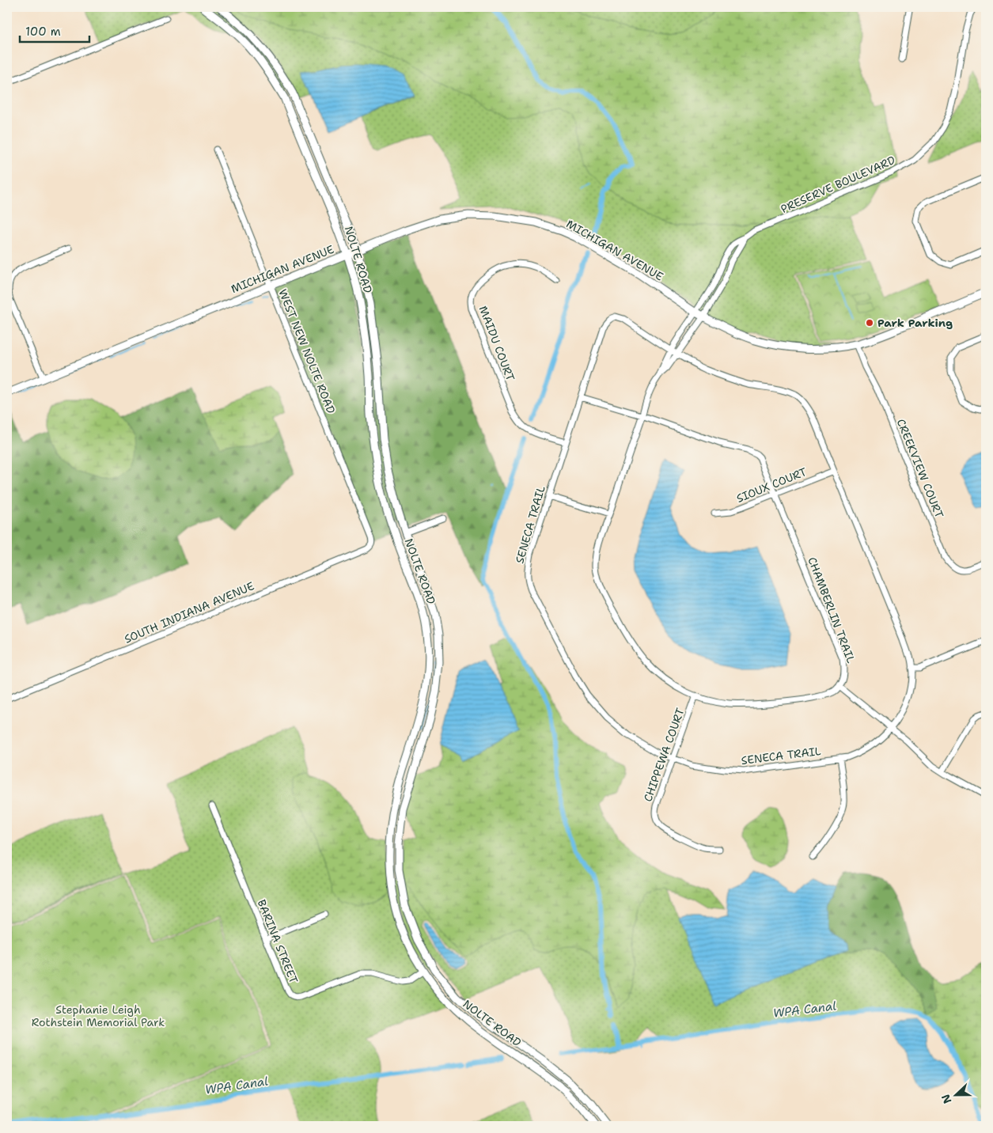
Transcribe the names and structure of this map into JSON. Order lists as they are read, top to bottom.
{
  "streets": {
    "street": [
      "PRESERVE BOULEVARD",
      "MICHIGAN AVENUE",
      "NOLTE ROAD",
      "MAIDU COURT",
      "WEST NEW NOLTE ROAD",
      "CREEKVIEW COURT",
      "SIOUX COURT",
      "SENECA TRAIL",
      "CHAMBERLIN TRAIL",
      "SOUTH INDIANA AVENUE",
      "CHIPPEWA COURT",
      "BARINA STREET"
    ]
  },
  "crossings": [
    ["PRESERVE BOULEVARD", "MICHIGAN AVENUE"],
    ["PRESERVE BOULEVARD", "SENECA TRAIL"],
    ["MICHIGAN AVENUE", "NOLTE ROAD"],
    ["MICHIGAN AVENUE", "WEST NEW NOLTE ROAD"],
    ["MICHIGAN AVENUE", "CREEKVIEW COURT"],
    ["NOLTE ROAD", "BARINA STREET"],
    ["MAIDU COURT", "SENECA TRAIL"],
    ["WEST NEW NOLTE ROAD", "SOUTH INDIANA AVENUE"],
    ["SIOUX COURT", "SENECA TRAIL"],
    ["SIOUX COURT", "CHAMBERLIN TRAIL"],
    ["SENECA TRAIL", "CHAMBERLIN TRAIL"],
    ["SENECA TRAIL", "CHIPPEWA COURT"]
  ],
  "water": ["WPA Canal"],
  "parks": ["Stephanie Leigh Rothstein Memorial Park"],
  "places": ["Park Parking"],
  "scale_bar": "100 m",
  "north": "left"
}
